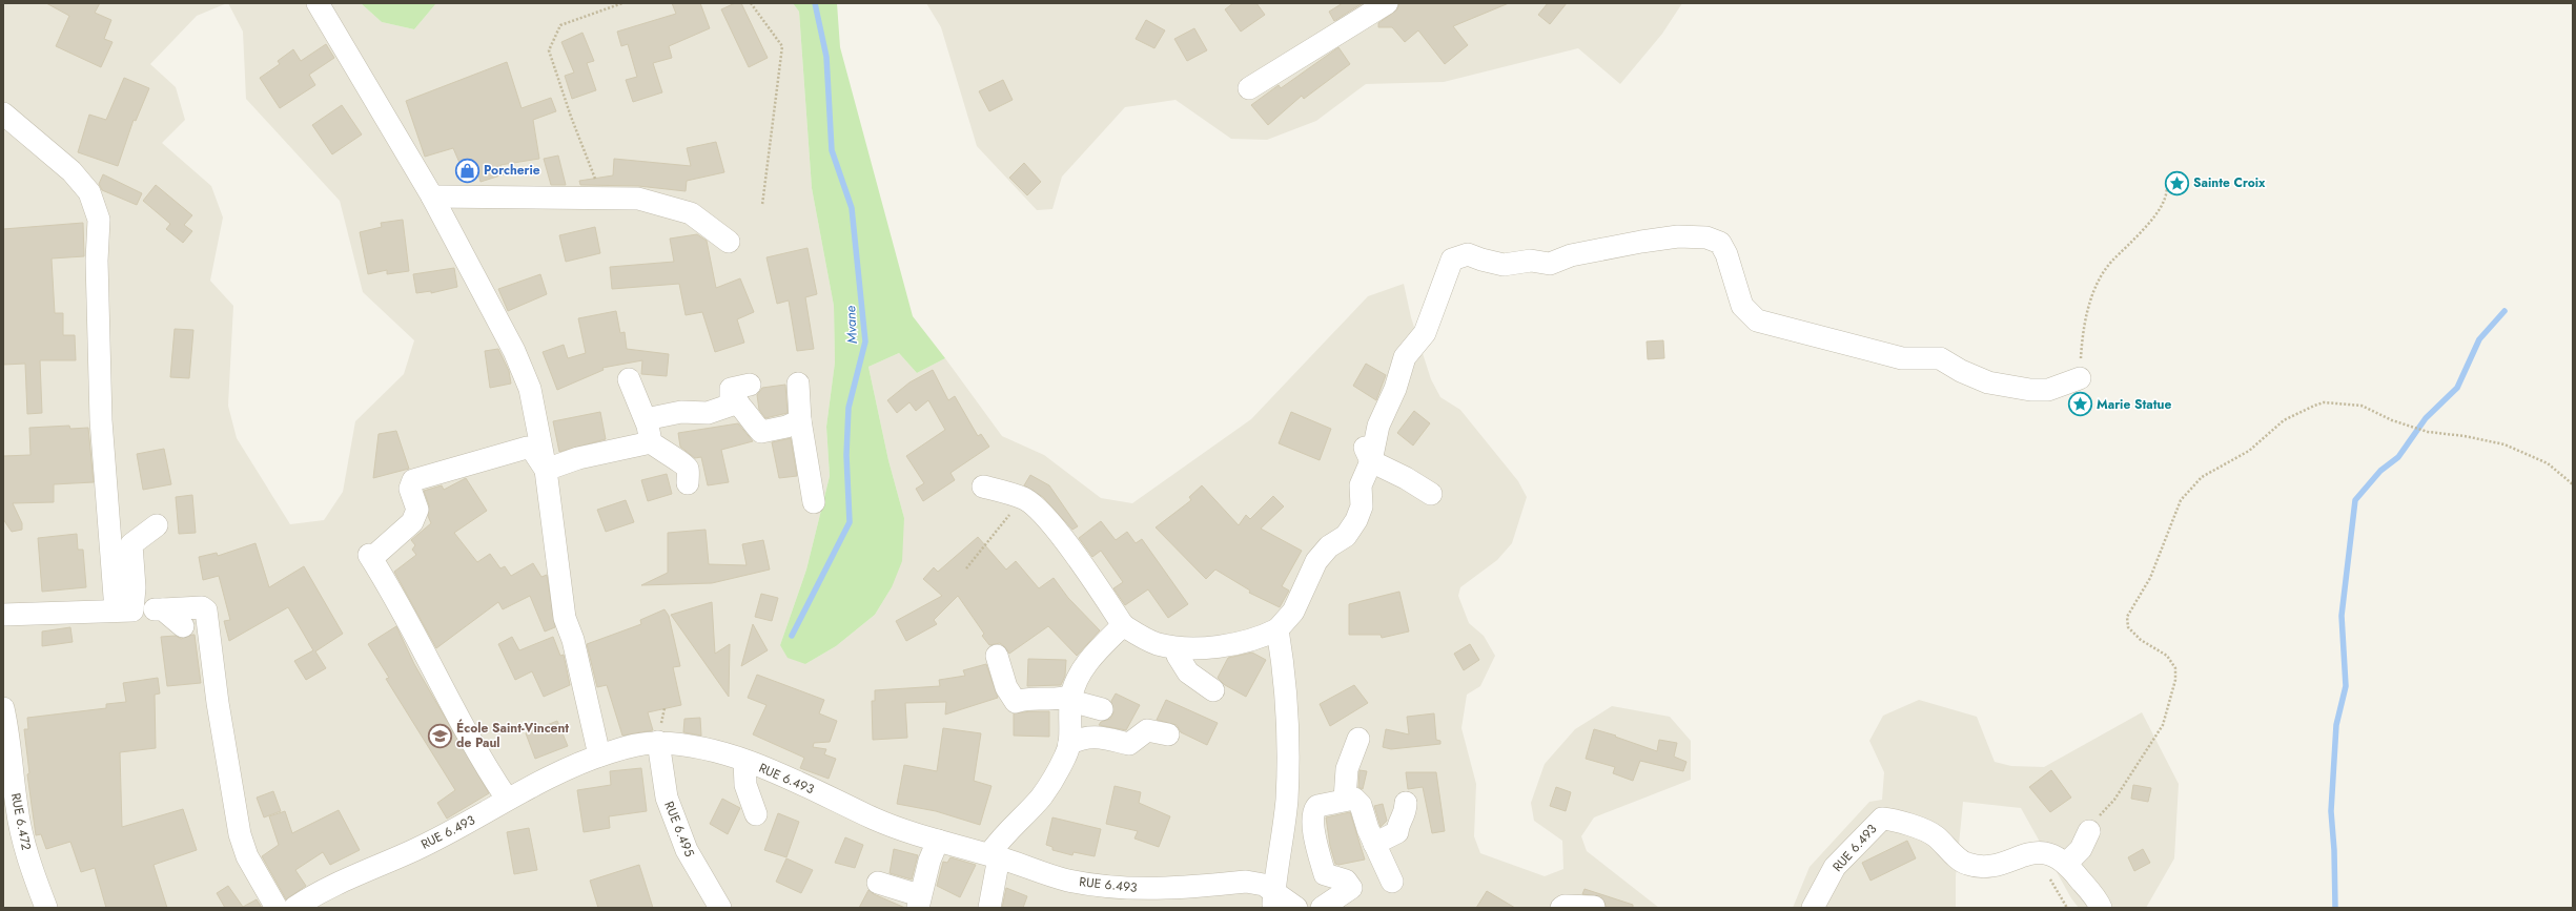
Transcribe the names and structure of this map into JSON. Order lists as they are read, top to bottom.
{
  "streets": {
    "street": ["RUE 6.493", "RUE 6.472", "RUE 6.495"]
  },
  "crossings": [
    ["RUE 6.493", "RUE 6.495"]
  ],
  "water": ["Mvane"],
  "places": {
    "shop": ["Porcherie"],
    "place": ["Sainte Croix", "Marie Statue"],
    "school or university": ["École Saint-Vincent de Paul"]
  }
}
